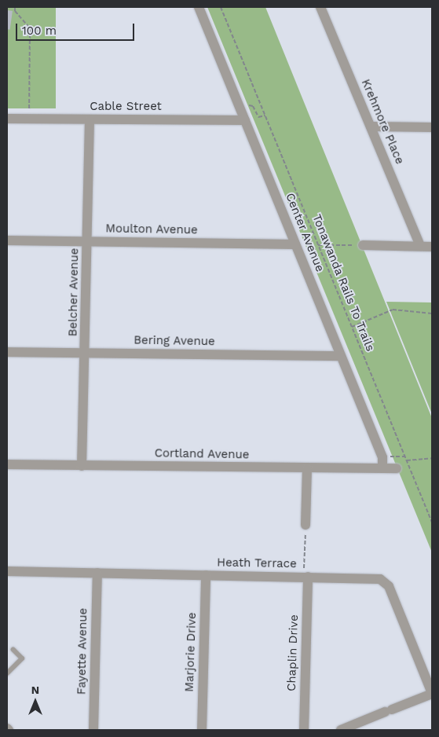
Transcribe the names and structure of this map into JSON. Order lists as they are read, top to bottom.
{
  "streets": {
    "street": [
      "Cable Street",
      "Krehmore Place",
      "Moulton Avenue",
      "Center Avenue",
      "Belcher Avenue",
      "Bering Avenue",
      "Cortland Avenue",
      "Heath Terrace",
      "Fayette Avenue",
      "Marjorie Drive",
      "Chaplin Drive"
    ],
    "path": ["Tonawanda Rails To Trails"]
  },
  "crossings": [
    ["Cable Street", "Center Avenue"],
    ["Cable Street", "Belcher Avenue"],
    ["Moulton Avenue", "Center Avenue"],
    ["Moulton Avenue", "Belcher Avenue"],
    ["Center Avenue", "Bering Avenue"],
    ["Center Avenue", "Cortland Avenue"],
    ["Belcher Avenue", "Bering Avenue"],
    ["Belcher Avenue", "Cortland Avenue"],
    ["Heath Terrace", "Fayette Avenue"],
    ["Heath Terrace", "Marjorie Drive"],
    ["Heath Terrace", "Chaplin Drive"]
  ],
  "scale_bar": "100 m",
  "north": "top"
}
